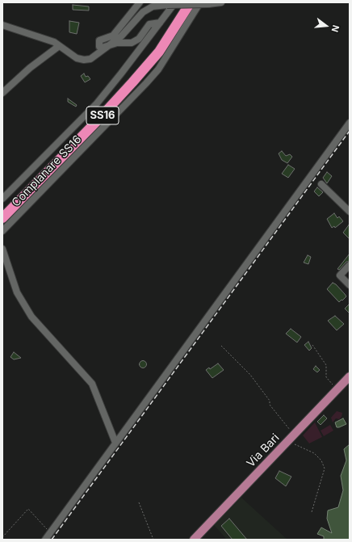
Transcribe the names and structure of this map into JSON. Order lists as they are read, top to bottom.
{
  "streets": {
    "highway": ["SS16"],
    "main road": ["Via Bari"],
    "street": ["Complanare SS16"]
  },
  "north": "right"
}
